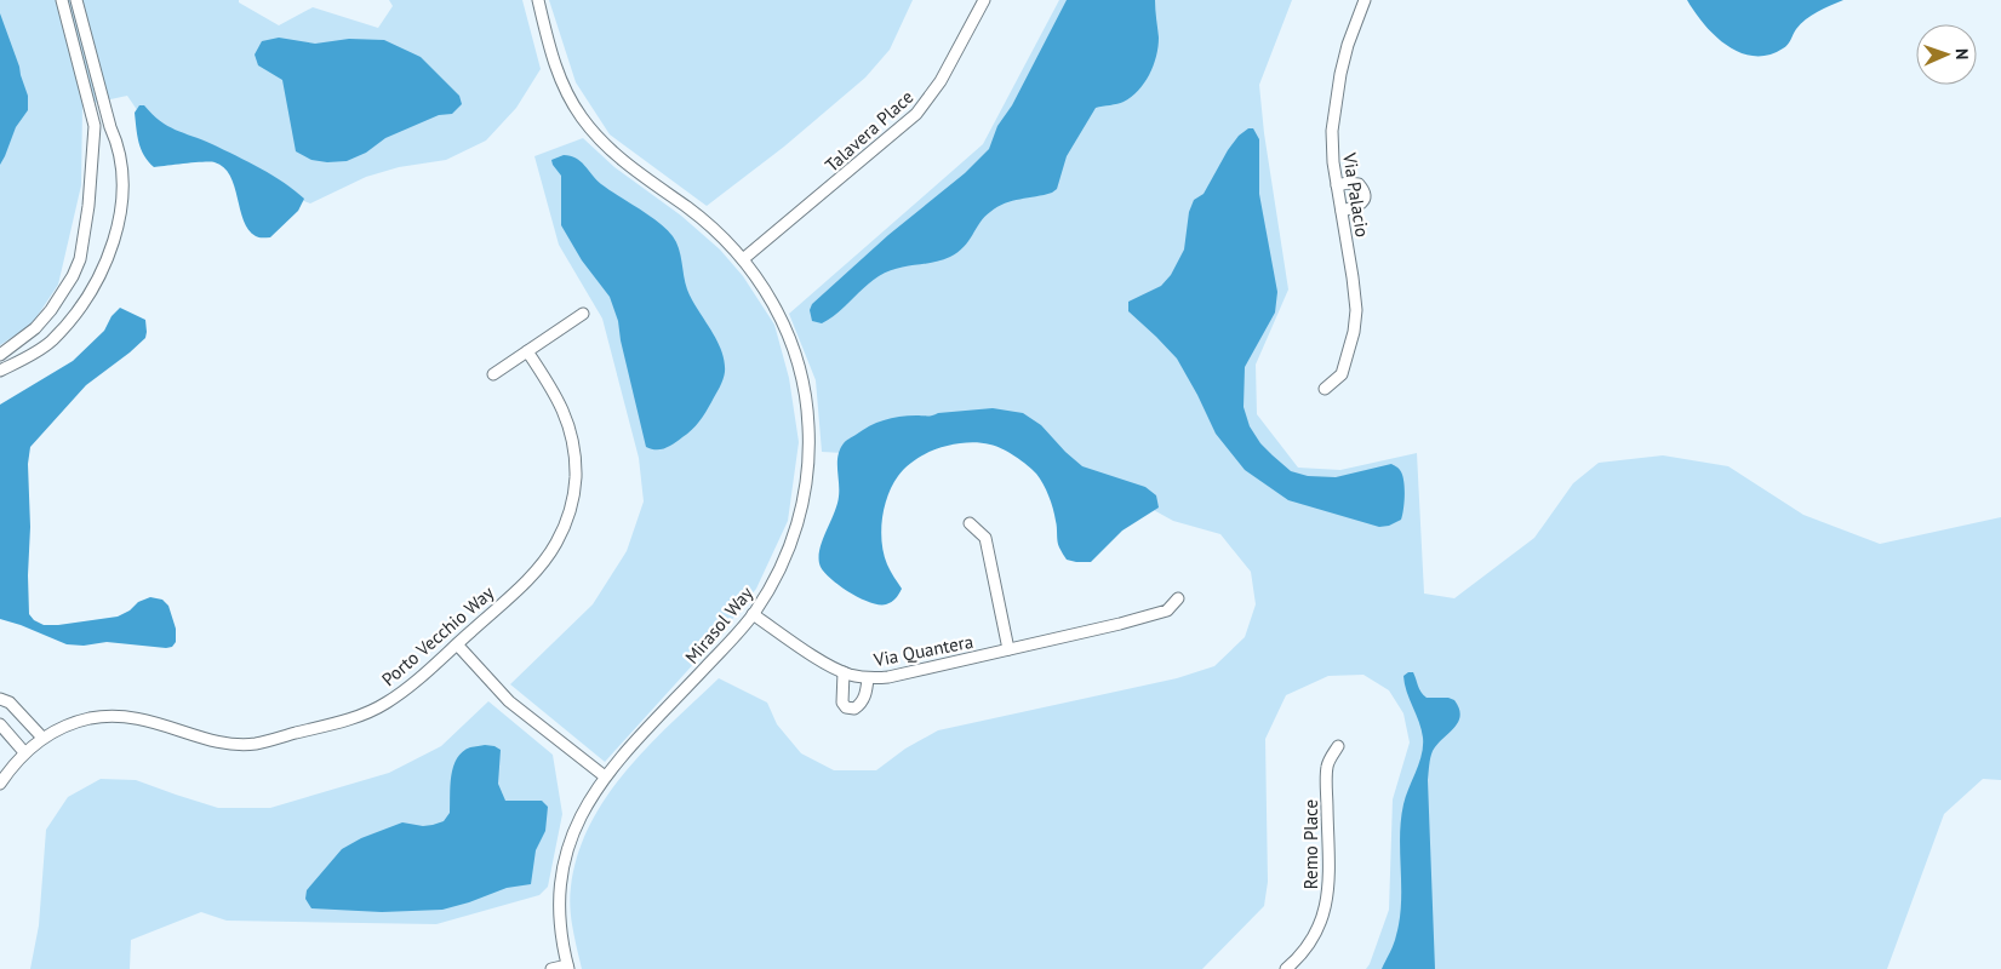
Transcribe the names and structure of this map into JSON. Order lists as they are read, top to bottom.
{
  "streets": {
    "street": [
      "Talavera Place",
      "Via Palacio",
      "Mirasol Way",
      "Porto Vecchio Way",
      "Via Quantera",
      "Remo Place"
    ]
  },
  "crossings": [
    ["Talavera Place", "Mirasol Way"],
    ["Mirasol Way", "Via Quantera"]
  ],
  "north": "right"
}
